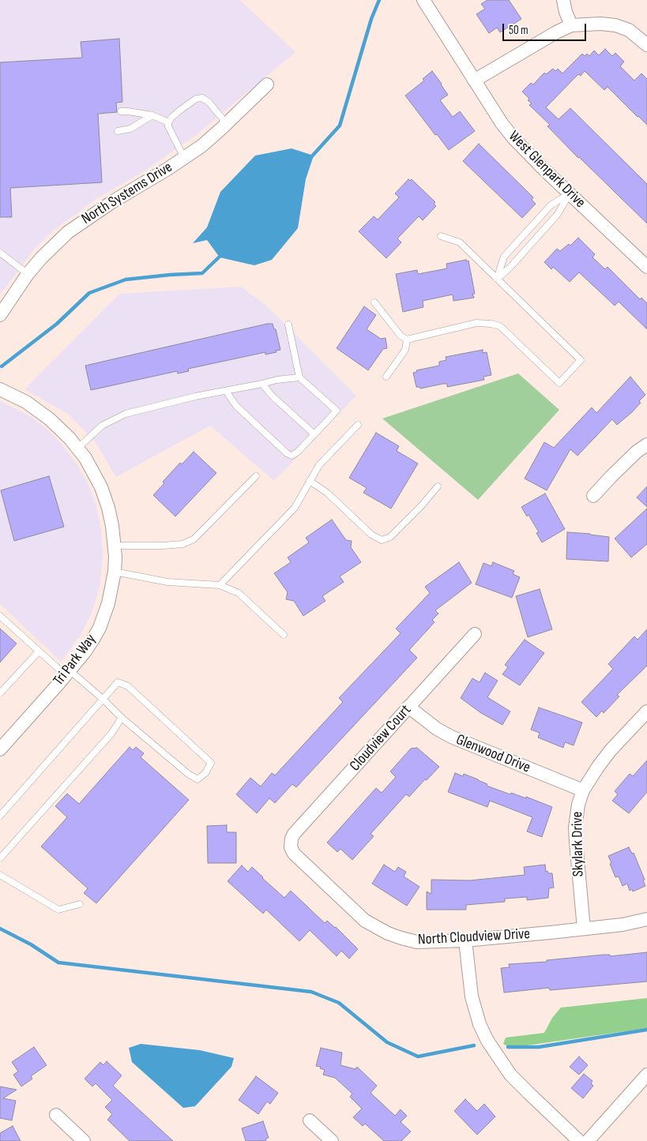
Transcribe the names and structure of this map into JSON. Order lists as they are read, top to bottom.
{
  "streets": {
    "street": [
      "West Glenpark Drive",
      "North Systems Drive",
      "Tri Park Way",
      "Cloudview Court",
      "Glenwood Drive",
      "Skylark Drive",
      "North Cloudview Drive"
    ]
  },
  "crossings": [
    ["Cloudview Court", "Glenwood Drive"],
    ["Cloudview Court", "North Cloudview Drive"],
    ["Glenwood Drive", "Skylark Drive"],
    ["Skylark Drive", "North Cloudview Drive"]
  ],
  "scale_bar": "50 m"
}
